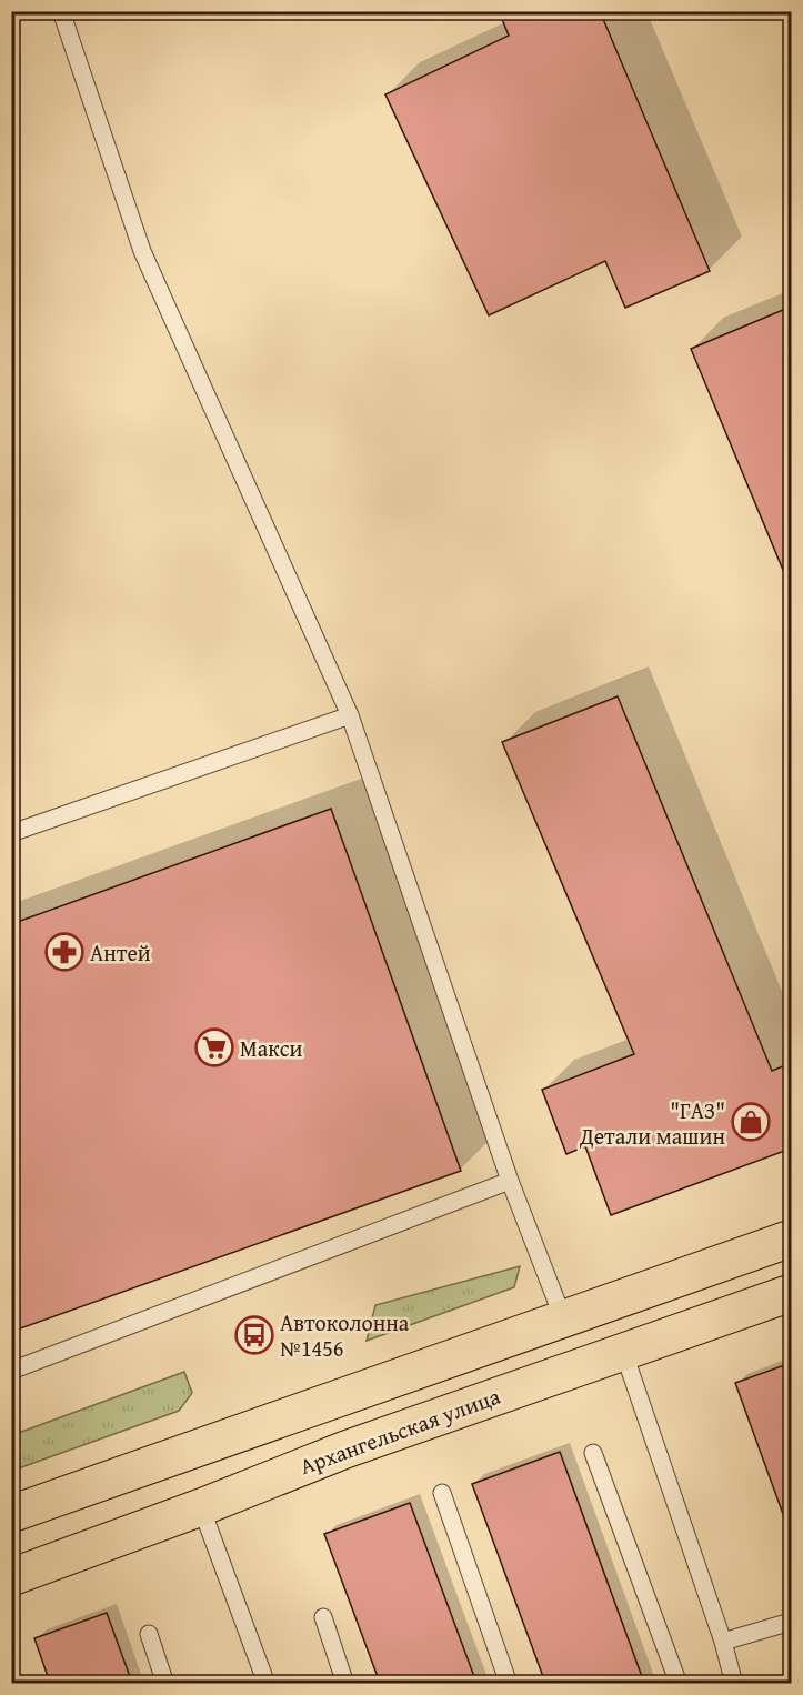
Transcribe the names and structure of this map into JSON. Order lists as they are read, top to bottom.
{
  "streets": {
    "main road": ["Архангельская улица"]
  },
  "places": {
    "pharmacy": ["Антей"],
    "supermarket": ["Макси"],
    "shop": ["\"ГАЗ\" Детали машин"],
    "bus stop": ["Автоколонна №1456"]
  }
}
